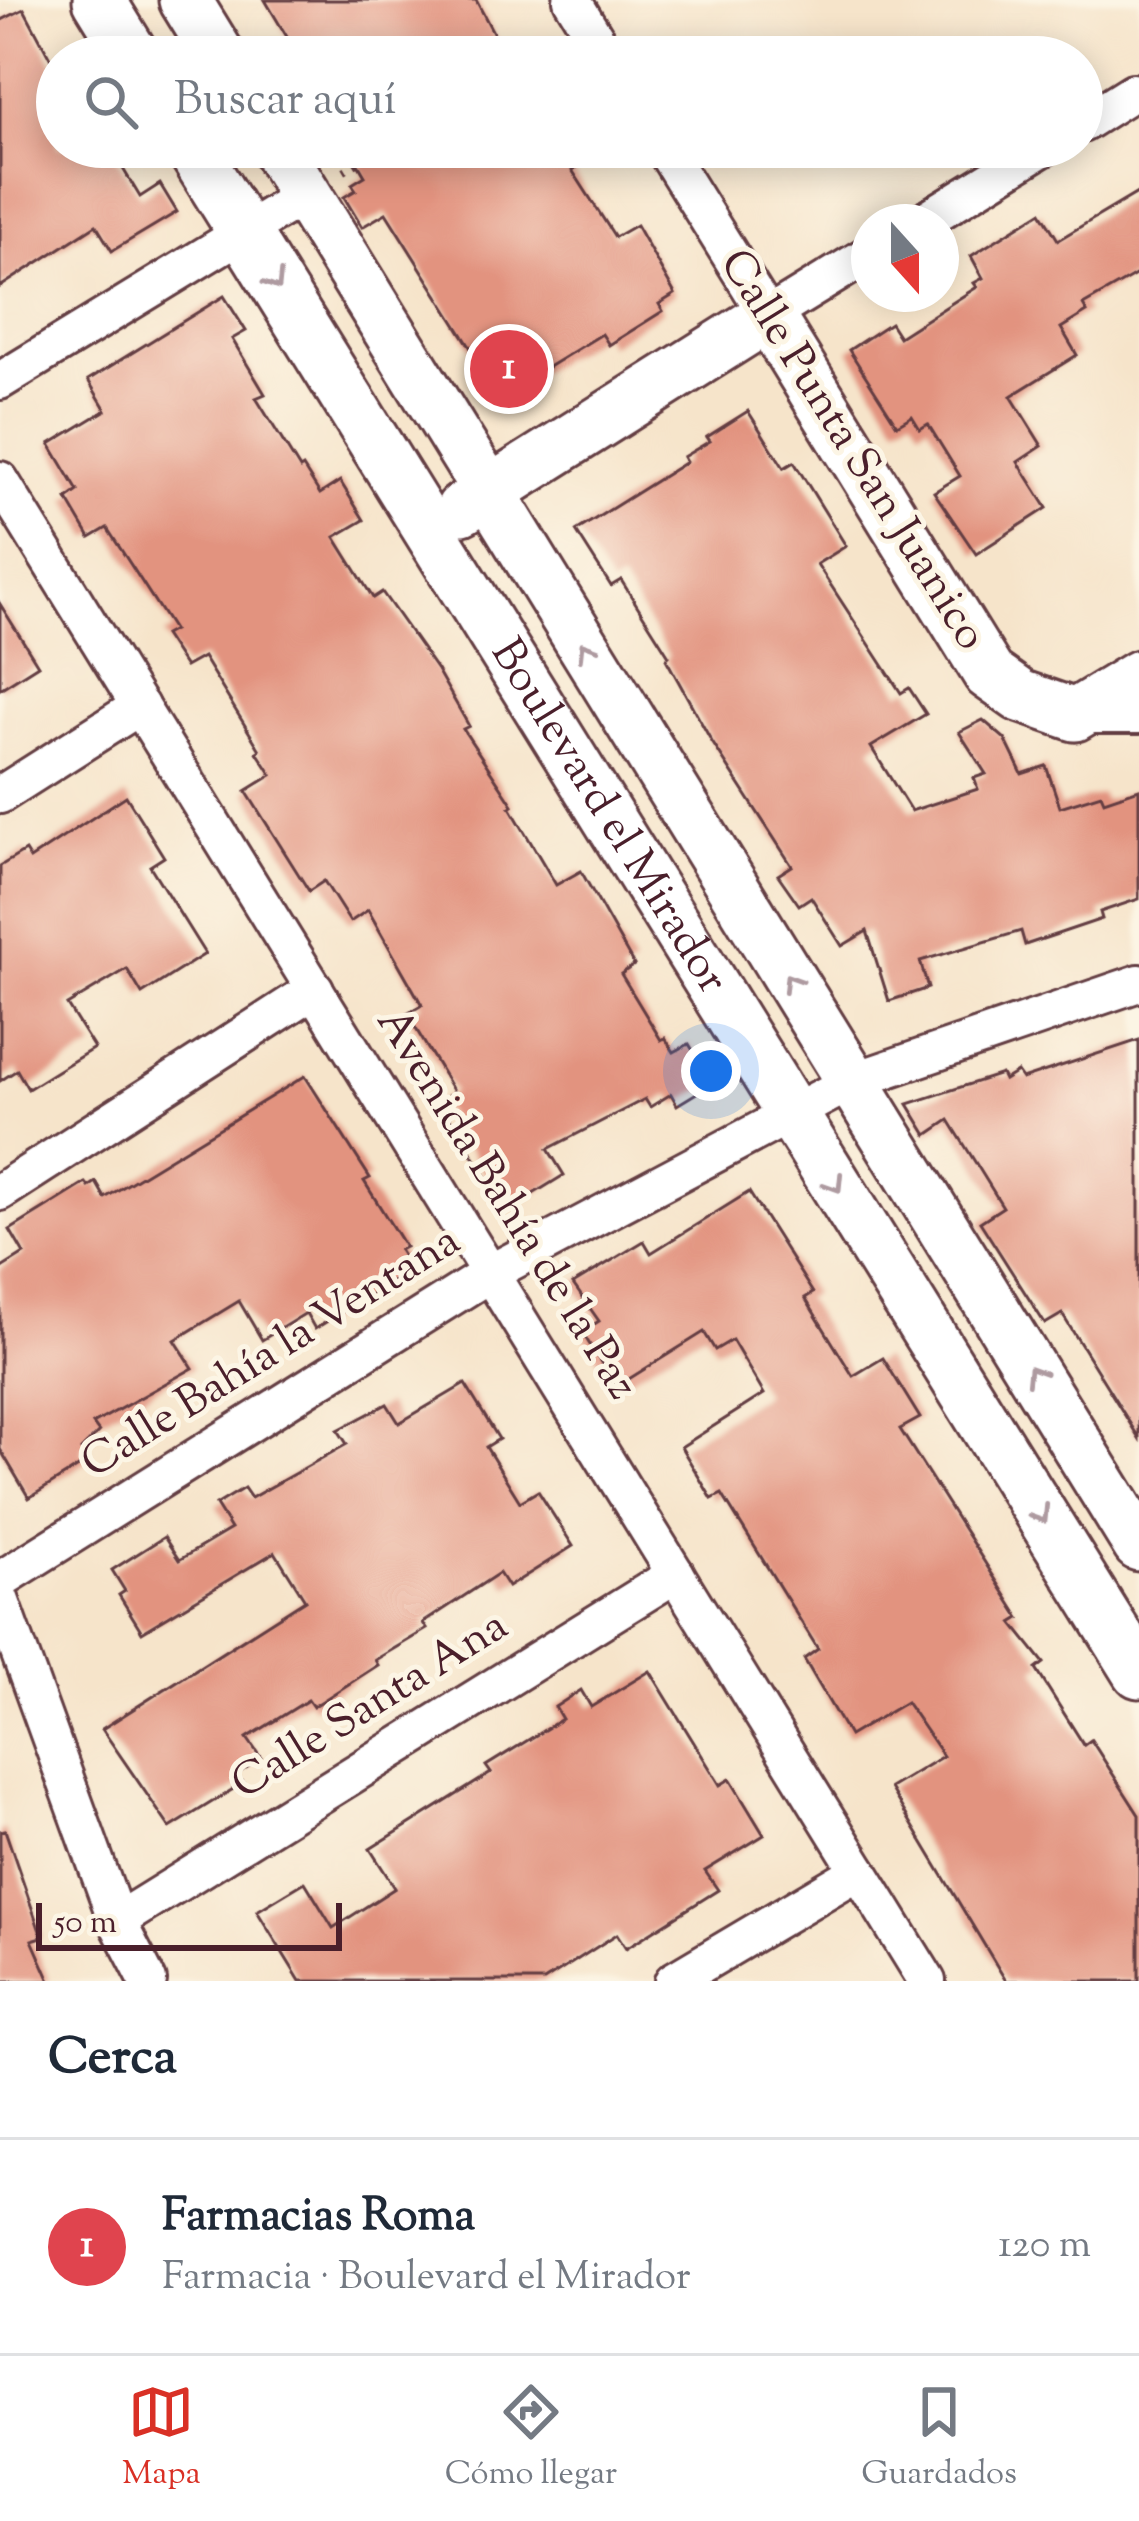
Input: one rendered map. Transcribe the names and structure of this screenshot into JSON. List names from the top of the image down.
{
  "streets": {
    "main road": ["Calle Punta San Juanico", "Boulevard el Mirador"],
    "street": ["Avenida Bahía de la Paz", "Calle Bahía la Ventana", "Calle Santa Ana"]
  },
  "crossings": [
    ["Boulevard el Mirador", "Calle Bahía la Ventana"],
    ["Avenida Bahía de la Paz", "Calle Bahía la Ventana"],
    ["Avenida Bahía de la Paz", "Calle Santa Ana"]
  ],
  "scale_bar": "50 m",
  "north": "bottom",
  "page": {
    "search": "Buscar aquí",
    "pins": "1",
    "scale": "50 m",
    "heading": "Cerca",
    "list": [
      {
        "mark": "1",
        "name": "Farmacias Roma",
        "note": "Farmacia · Boulevard el Mirador",
        "value": "120 m"
      }
    ],
    "nav": ["Mapa", "Cómo llegar", "Guardados"]
  }
}
